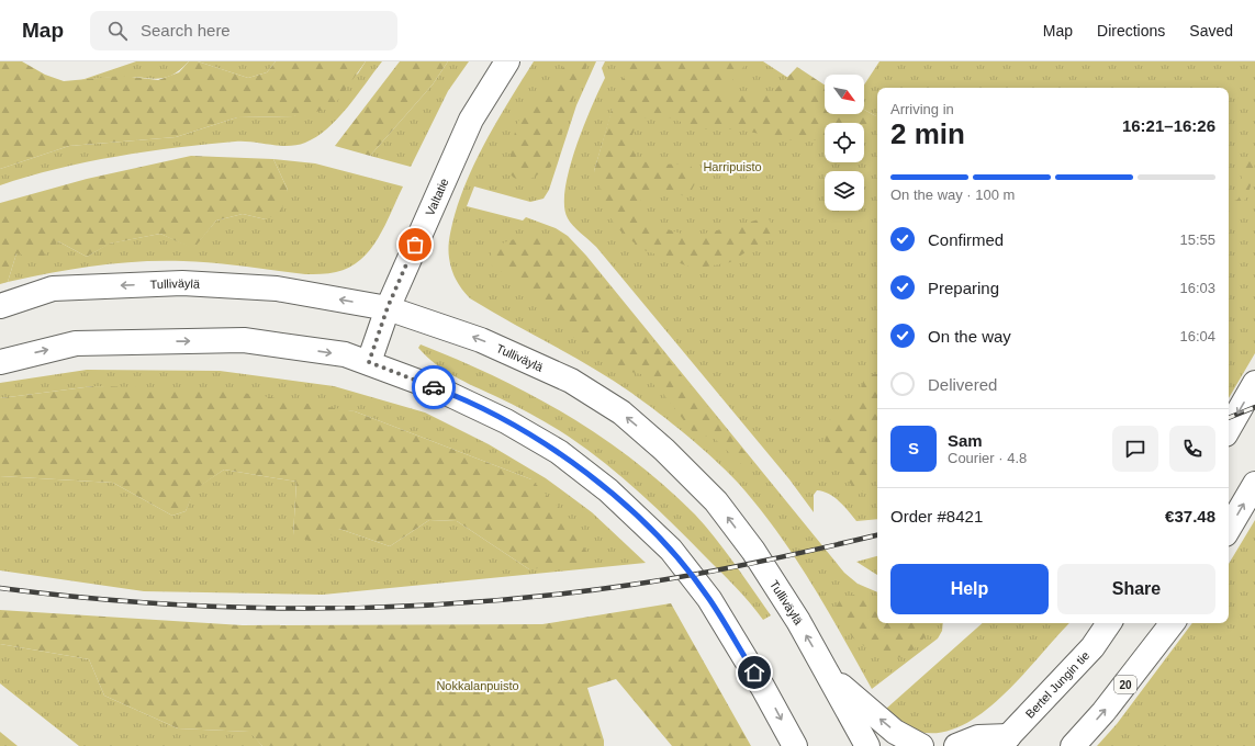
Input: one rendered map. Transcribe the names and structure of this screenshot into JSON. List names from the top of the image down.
{
  "streets": {
    "main road": [
      "Valtatie",
      "Tulliväylä",
      "Bertel Jungin tie",
      "20"
    ]
  },
  "crossings": [
    ["Valtatie", "Tulliväylä"]
  ],
  "parks": ["Harripuisto", "Nokkalanpuisto"],
  "north": "bottom right",
  "page": {
    "header": "Map",
    "search": "Search here",
    "nav": ["Map", "Directions", "Saved"],
    "heading": ["2 min", "Arriving in", "16:21–16:26"],
    "panel": [
      "Sam",
      "Courier · 4.8",
      "Order #8421",
      "€37.48"
    ],
    "bar": "On the way · 100 m",
    "list": [
      ["Confirmed", "15:55"],
      ["Preparing", "16:03"],
      ["On the way", "16:04"],
      "Delivered"
    ],
    "round": "S",
    "buttons": ["Help", "Share"]
  }
}
